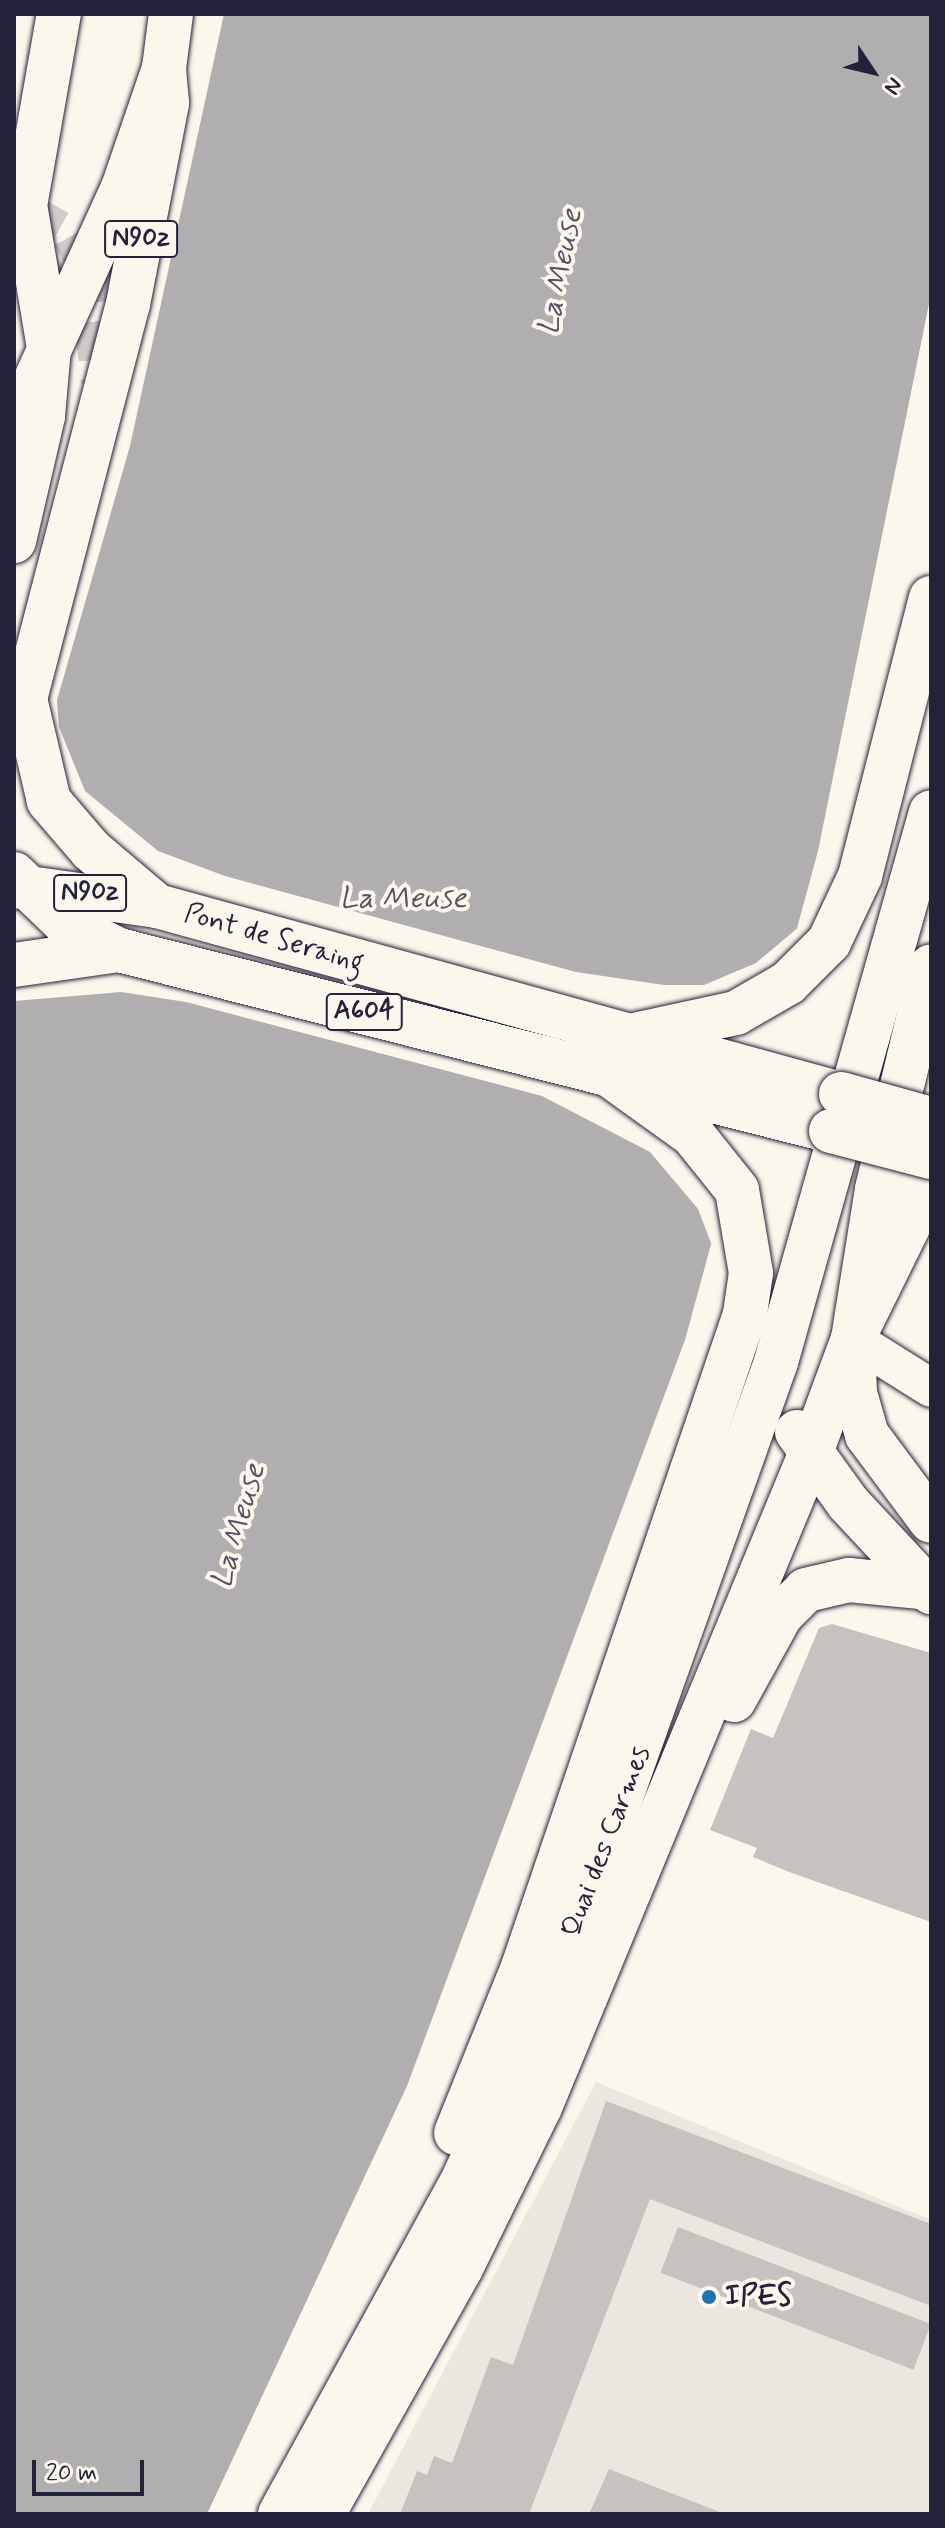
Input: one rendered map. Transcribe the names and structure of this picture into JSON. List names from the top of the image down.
{
  "streets": {
    "main road": [
      "N90z",
      "Pont de Seraing",
      "A604",
      "Quai des Carmes"
    ]
  },
  "crossings": [
    ["N90z", "Pont de Seraing"],
    ["Pont de Seraing", "A604"],
    ["A604", "Quai des Carmes"]
  ],
  "water": ["La Meuse"],
  "places": ["IPES"],
  "scale_bar": "20 m",
  "north": "bottom right"
}
